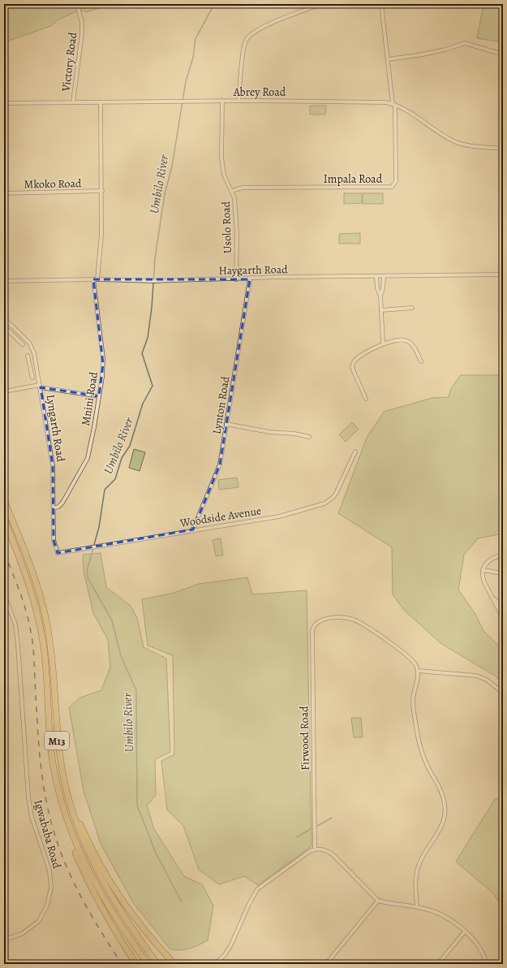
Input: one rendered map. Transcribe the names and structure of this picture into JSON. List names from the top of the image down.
{
  "streets": {
    "highway": ["M13"],
    "street": [
      "Victory Road",
      "Abrey Road",
      "Impala Road",
      "Mkoko Road",
      "Usolo Road",
      "Haygarth Road",
      "Mnini Road",
      "Lynton Road",
      "Lyngarth Road",
      "Woodside Avenue",
      "Firwood Road",
      "Igwababa Road"
    ]
  },
  "crossings": [
    ["Victory Road", "Abrey Road"],
    ["Abrey Road", "Impala Road"],
    ["Abrey Road", "Usolo Road"],
    ["Abrey Road", "Mnini Road"],
    ["Impala Road", "Usolo Road"],
    ["Mkoko Road", "Mnini Road"],
    ["Usolo Road", "Haygarth Road"],
    ["Haygarth Road", "Mnini Road"],
    ["Haygarth Road", "Lynton Road"],
    ["Mnini Road", "Lyngarth Road"],
    ["Lynton Road", "Woodside Avenue"],
    ["Lyngarth Road", "Woodside Avenue"]
  ],
  "water": ["Umbilo River"]
}
